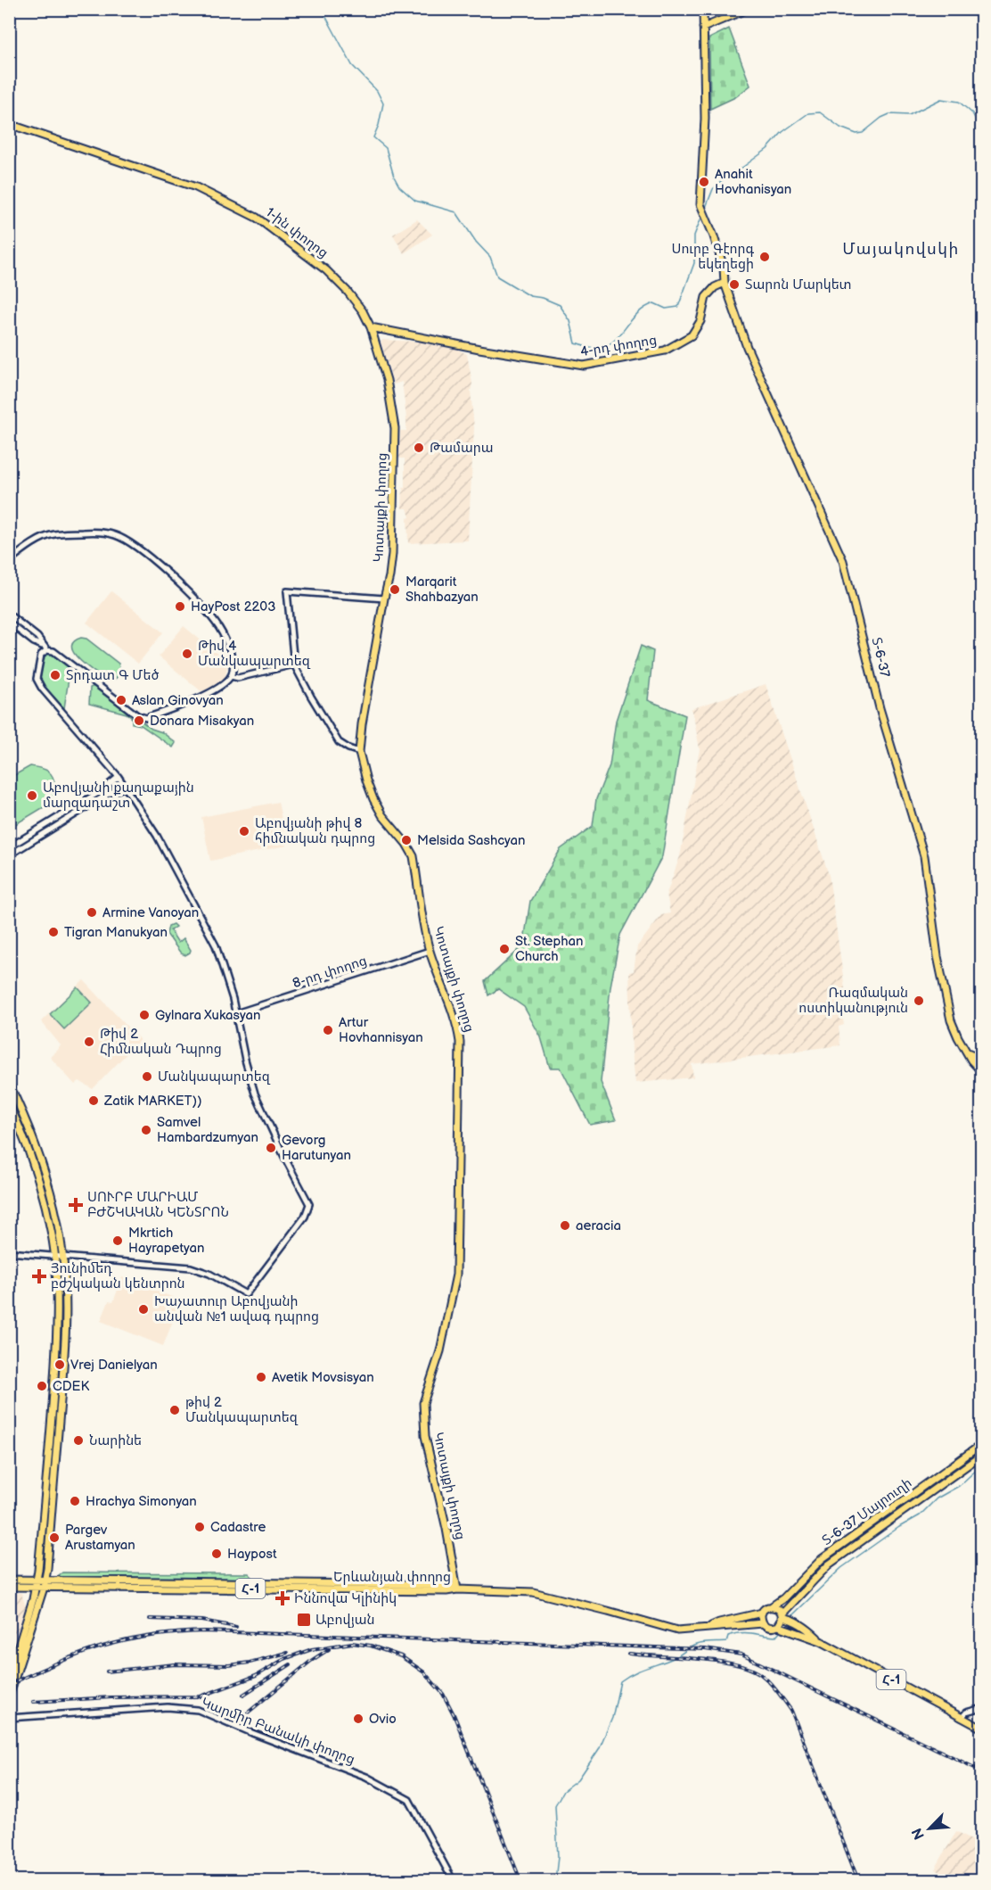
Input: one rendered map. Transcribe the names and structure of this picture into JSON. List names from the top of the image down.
{
  "streets": {
    "main road": [
      "1-ին փողոց",
      "4-րդ փողոց",
      "Կոտայքի փողոց",
      "Տ-6-37",
      "Տ-6-37 Մայրուղի",
      "Երևանյան փողոց",
      "Հ-1"
    ],
    "street": ["8-րդ փողոց", "Կարմիր Բանակի փողոց"]
  },
  "crossings": [
    ["1-ին փողոց", "4-րդ փողոց"],
    ["1-ին փողոց", "Կոտայքի փողոց"],
    ["4-րդ փողոց", "Կոտայքի փողոց"],
    ["4-րդ փողոց", "Տ-6-37"],
    ["Կոտայքի փողոց", "8-րդ փողոց"],
    ["Կոտայքի փողոց", "Երևանյան փողոց"],
    ["Կոտայքի փողոց", "Հ-1"],
    ["Տ-6-37 Մայրուղի", "Հ-1"],
    ["Երևանյան փողոց", "Հ-1"]
  ],
  "districts": ["Մայակովսկի"],
  "places": {
    "other": [
      "Anahit Hovhanisyan",
      "Սուրբ Գէորգ եկեղեցի",
      "Տարոն Մարկետ",
      "Թամարա",
      "Marqarit Shahbazyan",
      "HayPost 2203",
      "Թիվ 4 Մանկապարտեզ",
      "Տրդատ Գ Մեծ",
      "Aslan Ginovyan",
      "Donara Misakyan",
      "Աբովյանի քաղաքային մարզադաշտ",
      "Աբովյանի թիվ 8 հիմնական դպրոց",
      "Melsida Sashcyan",
      "Armine Vanoyan",
      "Tigran Manukyan",
      "St. Stephan Church",
      "Ռազմական ոստիկանություն",
      "Gylnara Xukasyan",
      "Artur Hovhannisyan",
      "Թիվ 2 Հիմնական Դպրոց",
      "Մանկապարտեզ",
      "Zatik MARKET))",
      "Samvel Hambardzumyan",
      "Gevorg Harutunyan",
      "aeracia",
      "Mkrtich Hayrapetyan",
      "Խաչատուր Աբովյանի անվան №1 ավագ դպրոց",
      "Vrej Danielyan",
      "Avetik Movsisyan",
      "CDEK",
      "թիվ 2 Մանկապարտեզ",
      "Նարինե",
      "Hrachya Simonyan",
      "Cadastre",
      "Pargev Arustamyan",
      "Haypost",
      "Ovio"
    ],
    "health": ["ՍՈՒՐԲ ՄԱՐԻԱՄ ԲԺՇԿԱԿԱՆ ԿԵՆՏՐՈՆ", "Յունիմեդ բժշկական կենտրոն", "Իննովա Կլինիկ"],
    "transit": ["Աբովյան"]
  },
  "north": "bottom left"
}
